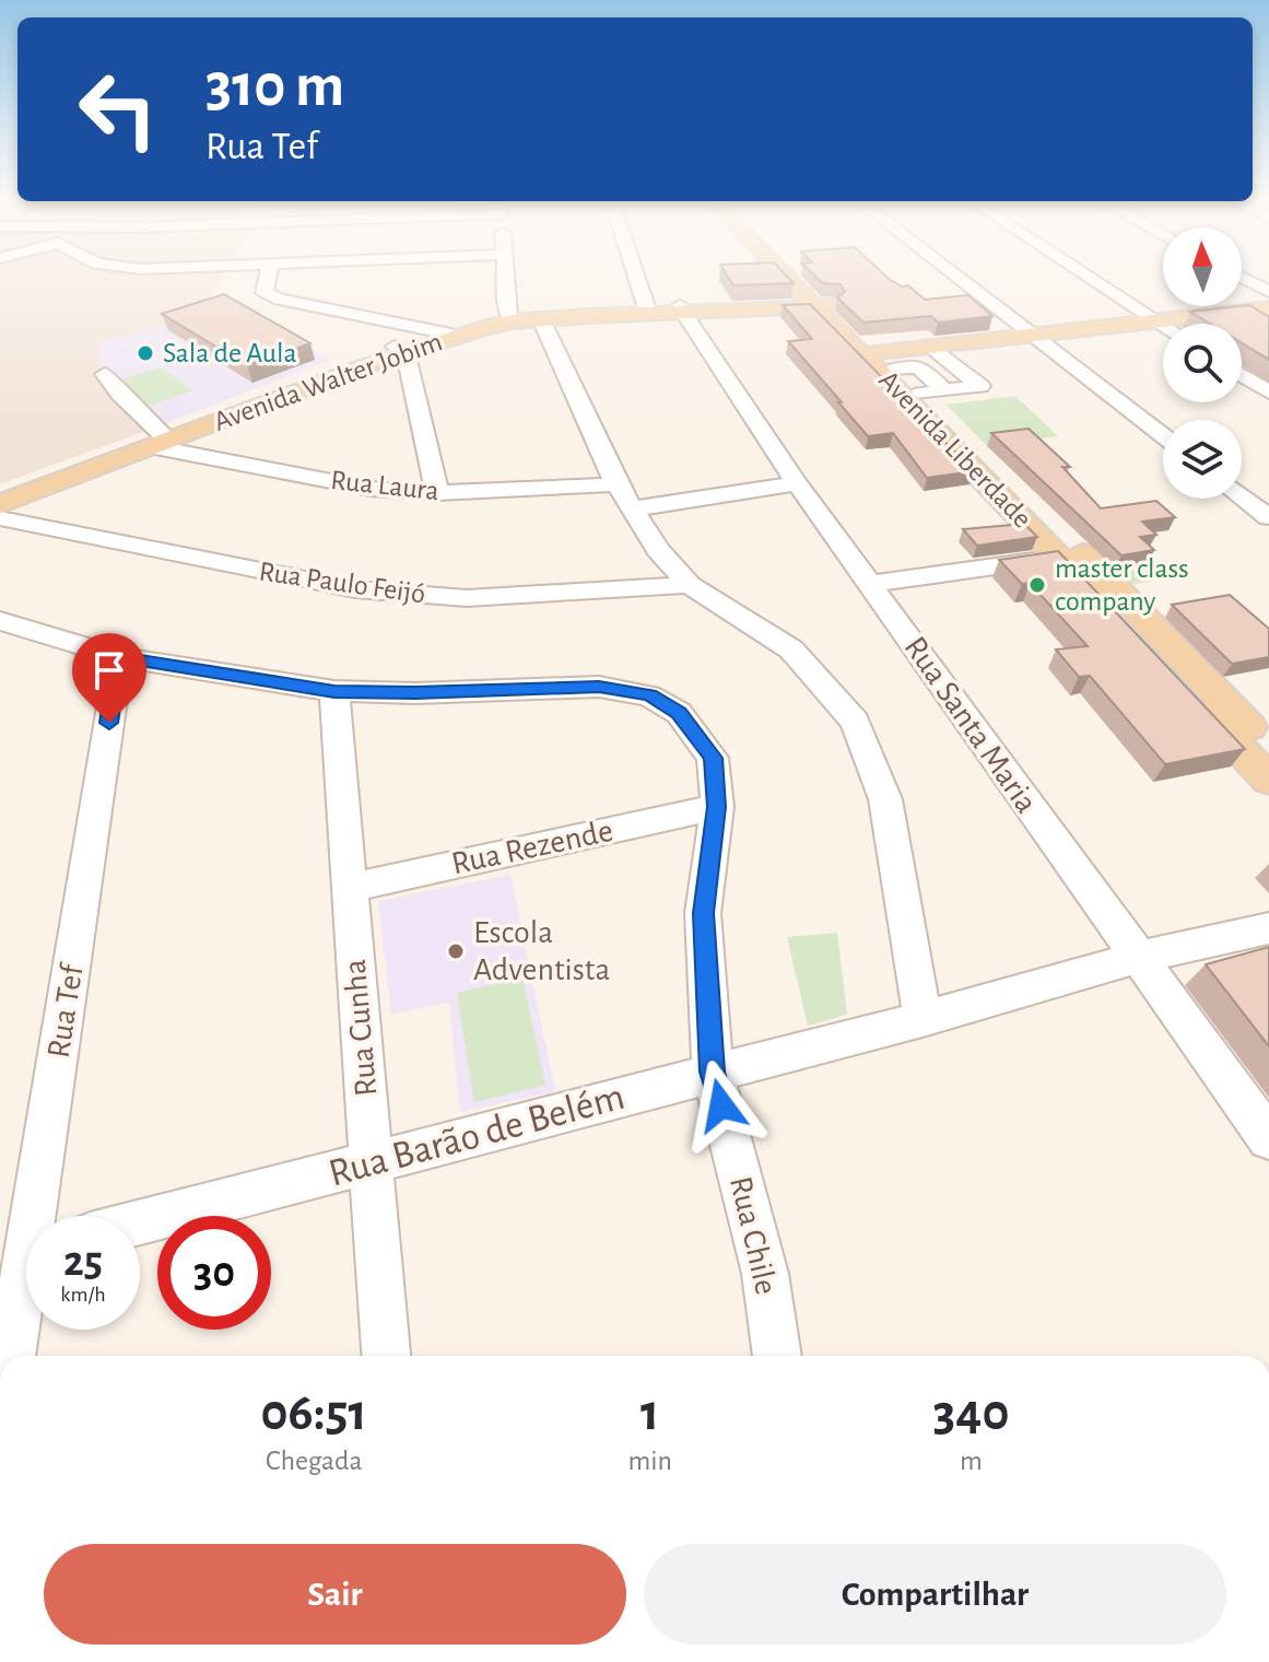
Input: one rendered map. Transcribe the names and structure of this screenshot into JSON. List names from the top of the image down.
{
  "streets": {
    "main road": ["Avenida Walter Jobim", "Avenida Liberdade"],
    "street": [
      "Rua Laura",
      "Rua Paulo Feijó",
      "Rua Santa Maria",
      "Rua Rezende",
      "Rua Tef",
      "Rua Cunha",
      "Rua Barão de Belém",
      "Rua Chile"
    ]
  },
  "crossings": [
    ["Avenida Walter Jobim", "Avenida Liberdade"],
    ["Avenida Walter Jobim", "Rua Laura"],
    ["Avenida Walter Jobim", "Rua Santa Maria"],
    ["Rua Santa Maria", "Rua Barão de Belém"],
    ["Rua Rezende", "Rua Cunha"],
    ["Rua Rezende", "Rua Chile"],
    ["Rua Tef", "Rua Chile"],
    ["Rua Cunha", "Rua Barão de Belém"],
    ["Rua Cunha", "Rua Chile"],
    ["Rua Barão de Belém", "Rua Chile"]
  ],
  "places": ["Sala de Aula", "master class company", "Escola Adventista"],
  "north": "top",
  "page": {
    "turn": ["310 m", "Rua Tef"],
    "speed": "25 km/h",
    "limit": "30",
    "eta": [
      "06:51",
      "Chegada",
      "1",
      "min",
      "340",
      "m"
    ],
    "buttons": ["Sair", "Compartilhar"]
  }
}
